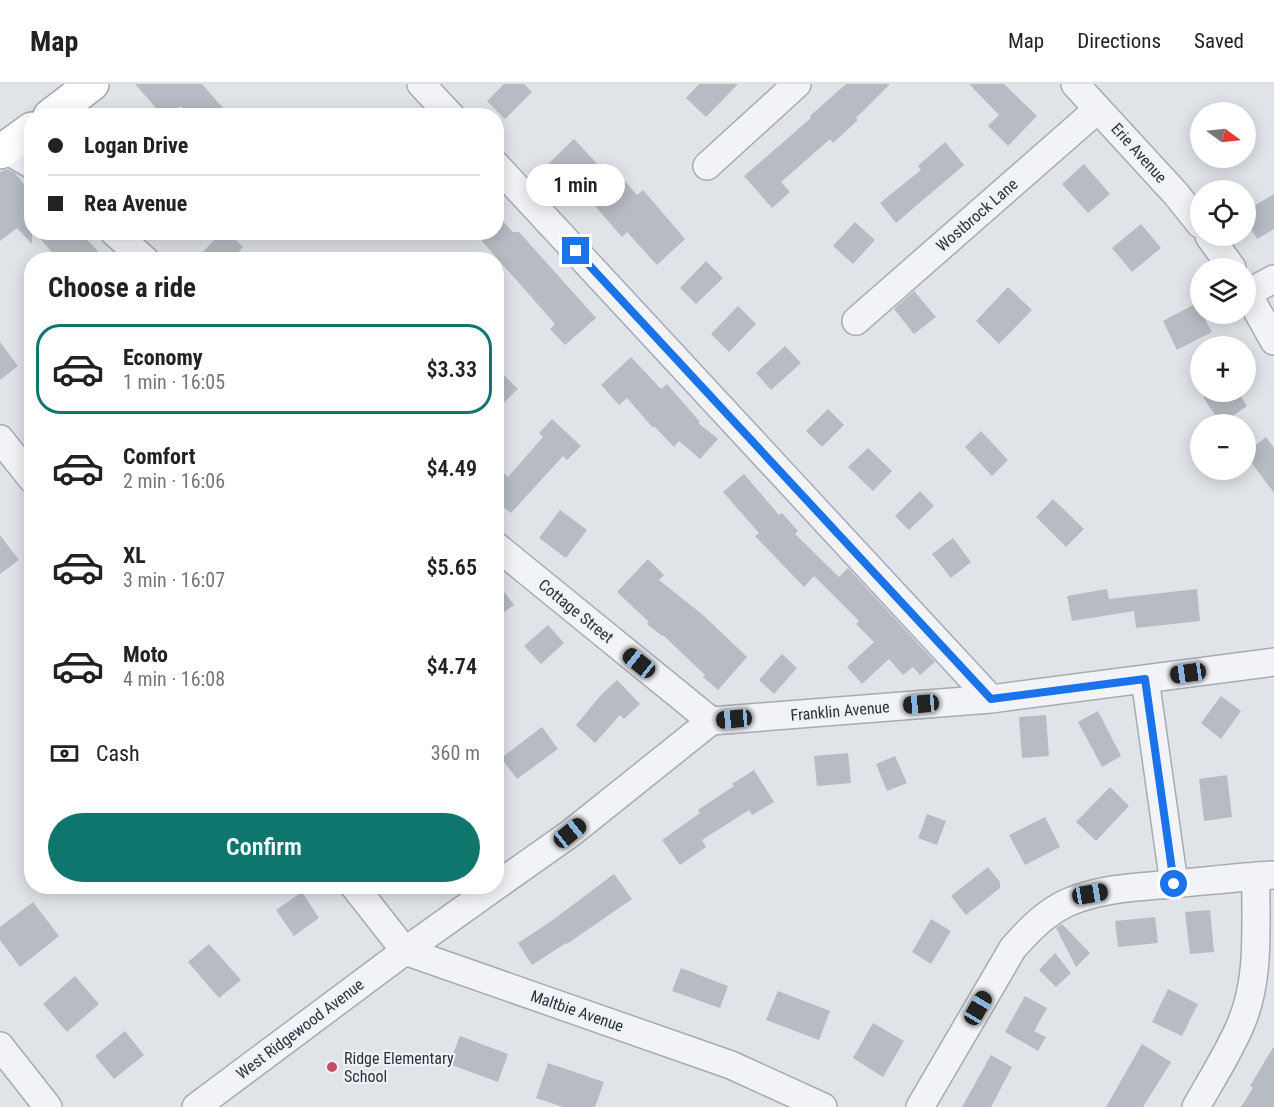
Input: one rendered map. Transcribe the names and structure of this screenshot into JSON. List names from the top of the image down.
{
  "streets": {
    "street": [
      "Erie Avenue",
      "Wostbrock Lane",
      "Cottage Street",
      "Franklin Avenue",
      "Maltbie Avenue",
      "West Ridgewood Avenue"
    ]
  },
  "crossings": [
    ["Erie Avenue", "Wostbrock Lane"],
    ["Cottage Street", "Franklin Avenue"],
    ["Maltbie Avenue", "West Ridgewood Avenue"]
  ],
  "places": ["Ridge Elementary School"],
  "north": "right",
  "page": {
    "header": "Map",
    "nav": ["Map", "Directions", "Saved"],
    "map_buttons": ["+", "−"],
    "banner": ["Logan Drive", "Rea Avenue"],
    "bubble": "1 min",
    "heading": "Choose a ride",
    "list": [
      {
        "name": "Economy",
        "note": "1 min · 16:05",
        "value": "$3.33"
      },
      {
        "name": "Comfort",
        "note": "2 min · 16:06",
        "value": "$4.49"
      },
      {
        "name": "XL",
        "note": "3 min · 16:07",
        "value": "$5.65"
      },
      {
        "name": "Moto",
        "note": "4 min · 16:08",
        "value": "$4.74"
      }
    ],
    "pay": ["Cash", "360 m"],
    "buttons": "Confirm"
  }
}
